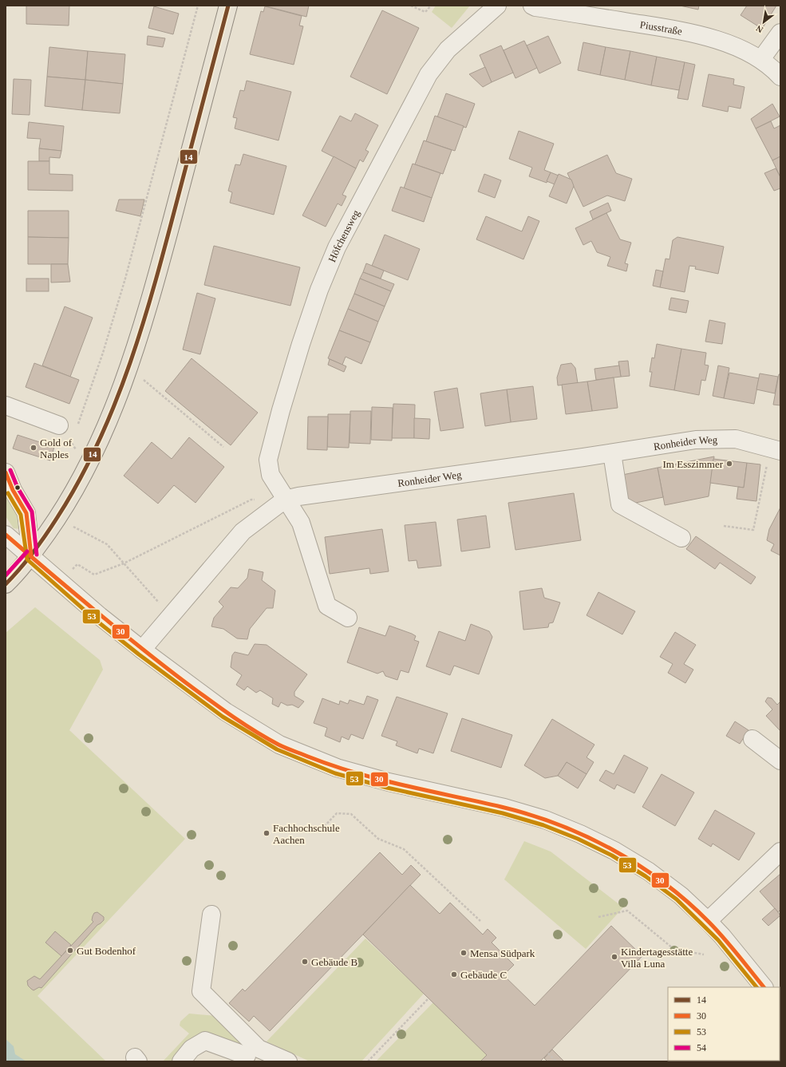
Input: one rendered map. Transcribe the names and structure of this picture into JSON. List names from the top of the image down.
{
  "streets": {
    "street": ["Piusstraße", "Höfchensweg", "Ronheider Weg"]
  },
  "crossings": [
    ["Höfchensweg", "Ronheider Weg"]
  ],
  "places": [
    "Gold of Naples",
    "Im Esszimmer",
    "Fachhochschule Aachen",
    "Gut Bodenhof",
    "Mensa Südpark",
    "Kindertagesstätte Villa Luna",
    "Gebäude B",
    "Gebäude C"
  ],
  "lines": [
    "transit line 14",
    "transit line 54",
    "transit line 30",
    "transit line 53"
  ],
  "legend": [
    "14",
    "30",
    "53",
    "54"
  ],
  "north": "bottom left"
}
